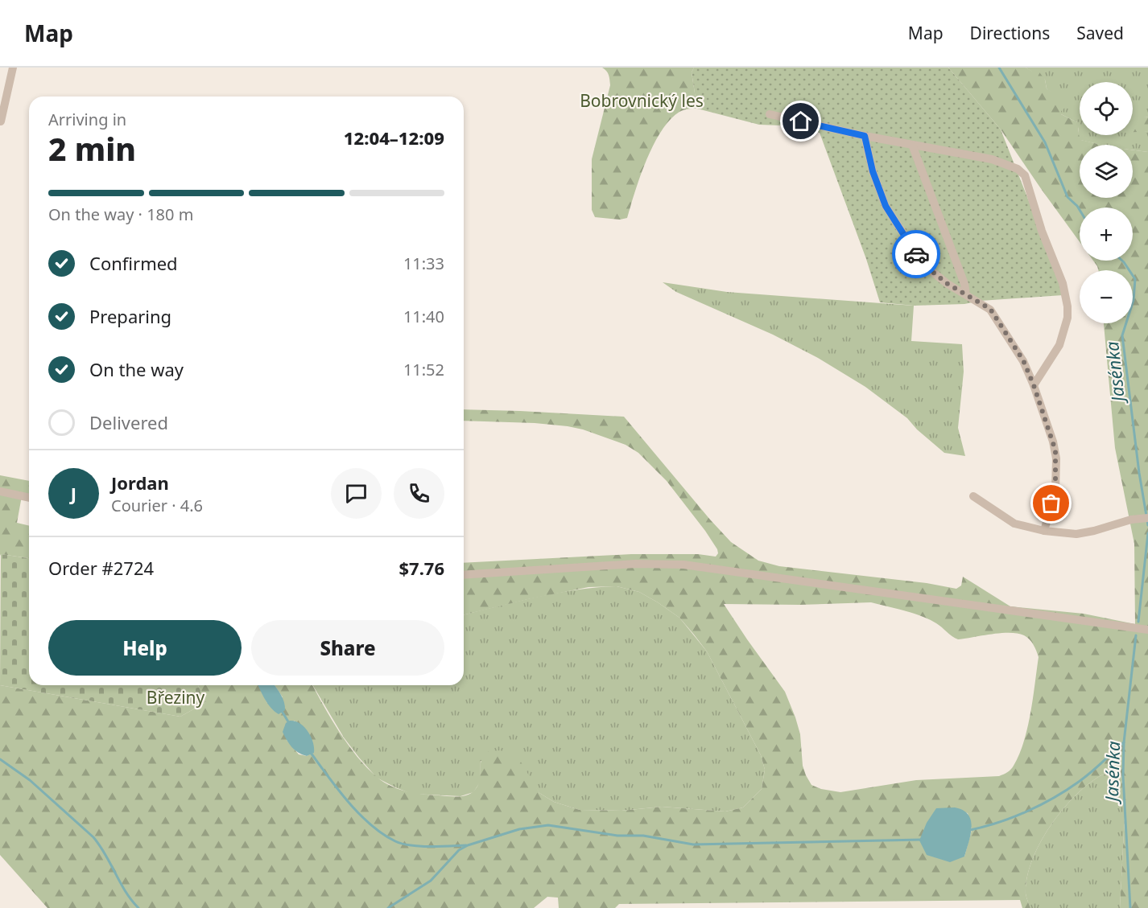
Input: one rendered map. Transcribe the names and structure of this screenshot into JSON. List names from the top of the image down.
{
  "water": ["Jasénka"],
  "parks": ["Bobrovnický les", "Březiny"],
  "page": {
    "header": "Map",
    "nav": ["Map", "Directions", "Saved"],
    "map_buttons": ["+", "−"],
    "heading": ["2 min", "Arriving in", "12:04–12:09"],
    "panel": [
      "Jordan",
      "Courier · 4.6",
      "Order #2724",
      "$7.76"
    ],
    "bar": "On the way · 180 m",
    "list": [
      ["Confirmed", "11:33"],
      ["Preparing", "11:40"],
      ["On the way", "11:52"],
      "Delivered"
    ],
    "round": "J",
    "buttons": ["Help", "Share"]
  }
}
